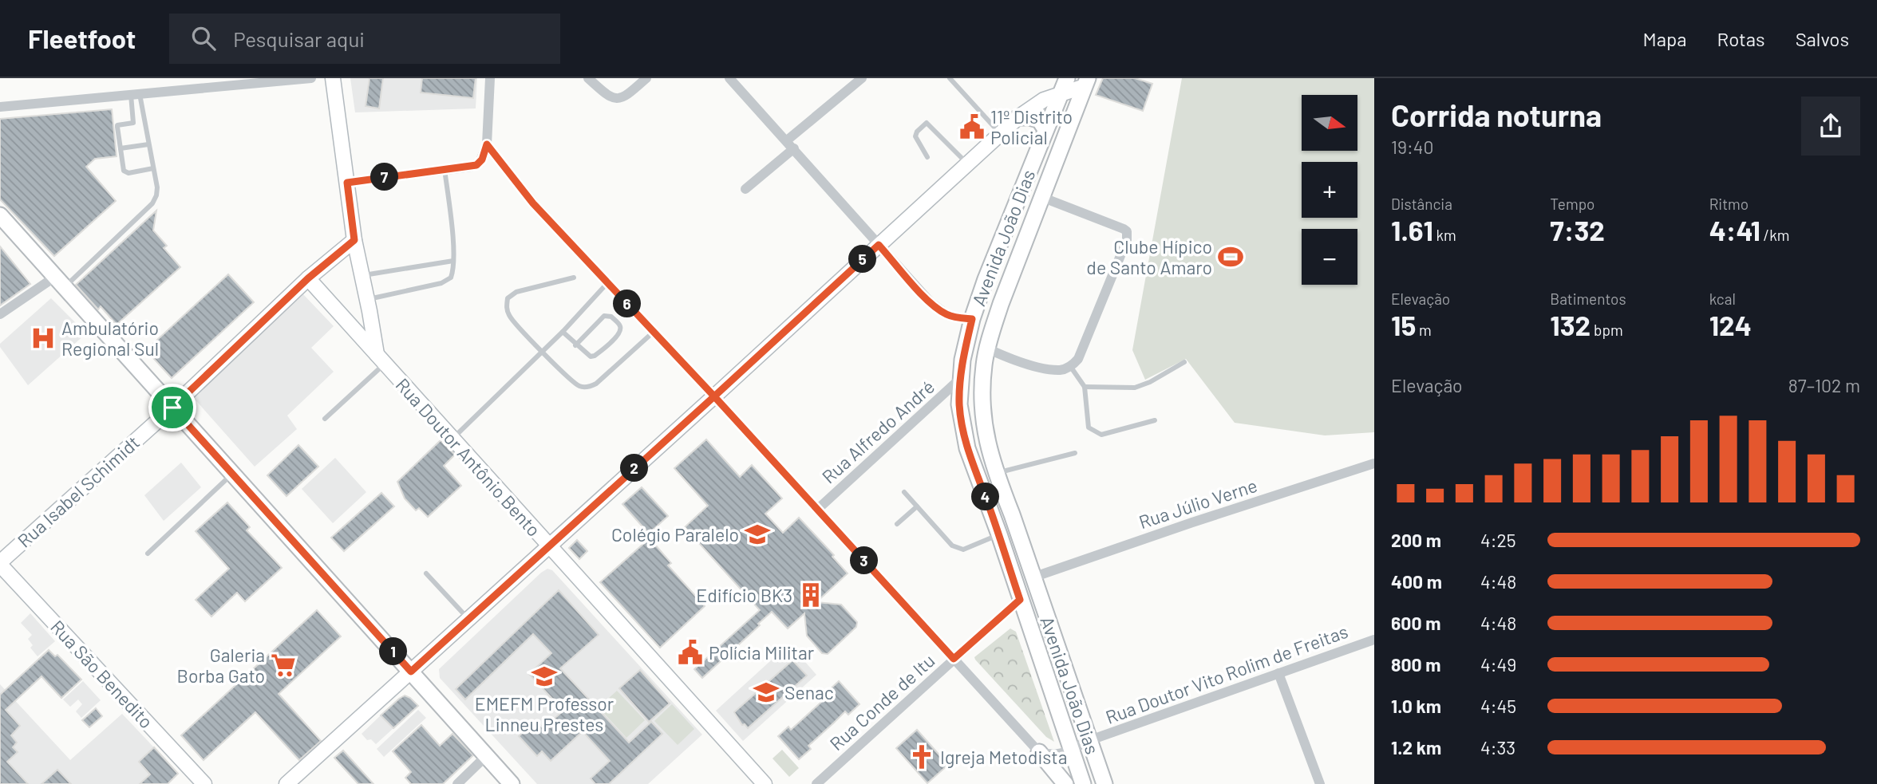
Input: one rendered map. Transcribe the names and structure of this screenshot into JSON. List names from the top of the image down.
{
  "streets": {
    "main road": ["Avenida João Dias"],
    "street": [
      "Rua Alfredo André",
      "Rua Doutor Antônio Bento",
      "Rua Isabel Schimidt",
      "Rua Júlio Verne",
      "Rua São Benedito",
      "Rua Doutor Vito Rolim de Freitas",
      "Rua Conde de Itu"
    ]
  },
  "crossings": [
    ["Avenida João Dias", "Rua Alfredo André"],
    ["Avenida João Dias", "Rua Júlio Verne"],
    ["Avenida João Dias", "Rua Doutor Vito Rolim de Freitas"],
    ["Avenida João Dias", "Rua Conde de Itu"],
    ["Rua Doutor Antônio Bento", "Rua Isabel Schimidt"],
    ["Rua Isabel Schimidt", "Rua São Benedito"]
  ],
  "places": {
    "public building": ["11º Distrito Policial", "Polícia Militar"],
    "sports": ["Clube Hípico de Santo Amaro"],
    "hospital": ["Ambulatório Regional Sul"],
    "school or university": ["Colégio Paralelo", "EMEFM Professor Linneu Prestes", "Senac"],
    "building": ["Edifício BK3"],
    "supermarket": ["Galeria Borba Gato"],
    "church": ["Igreja Metodista"]
  },
  "north": "right",
  "page": {
    "header": "Fleetfoot",
    "search": "Pesquisar aqui",
    "nav": ["Mapa", "Rotas", "Salvos"],
    "heading": ["Corrida noturna", "19:40"],
    "map_buttons": ["+", "−"],
    "pins": [
      "7",
      "5",
      "6",
      "2",
      "4",
      "3",
      "1"
    ],
    "stats": [
      ["Distância", "1.61 km"],
      ["Tempo", "7:32"],
      ["Ritmo", "4:41 /km"],
      ["Elevação", "15 m"],
      ["Batimentos", "132 bpm"],
      ["kcal", "124"]
    ],
    "chart": ["Elevação", "87–102 m"],
    "list": [
      {
        "name": "200 m",
        "note": "4:25"
      },
      {
        "name": "400 m",
        "note": "4:48"
      },
      {
        "name": "600 m",
        "note": "4:48"
      },
      {
        "name": "800 m",
        "note": "4:49"
      },
      {
        "name": "1.0 km",
        "note": "4:45"
      },
      {
        "name": "1.2 km",
        "note": "4:33"
      }
    ]
  }
}
